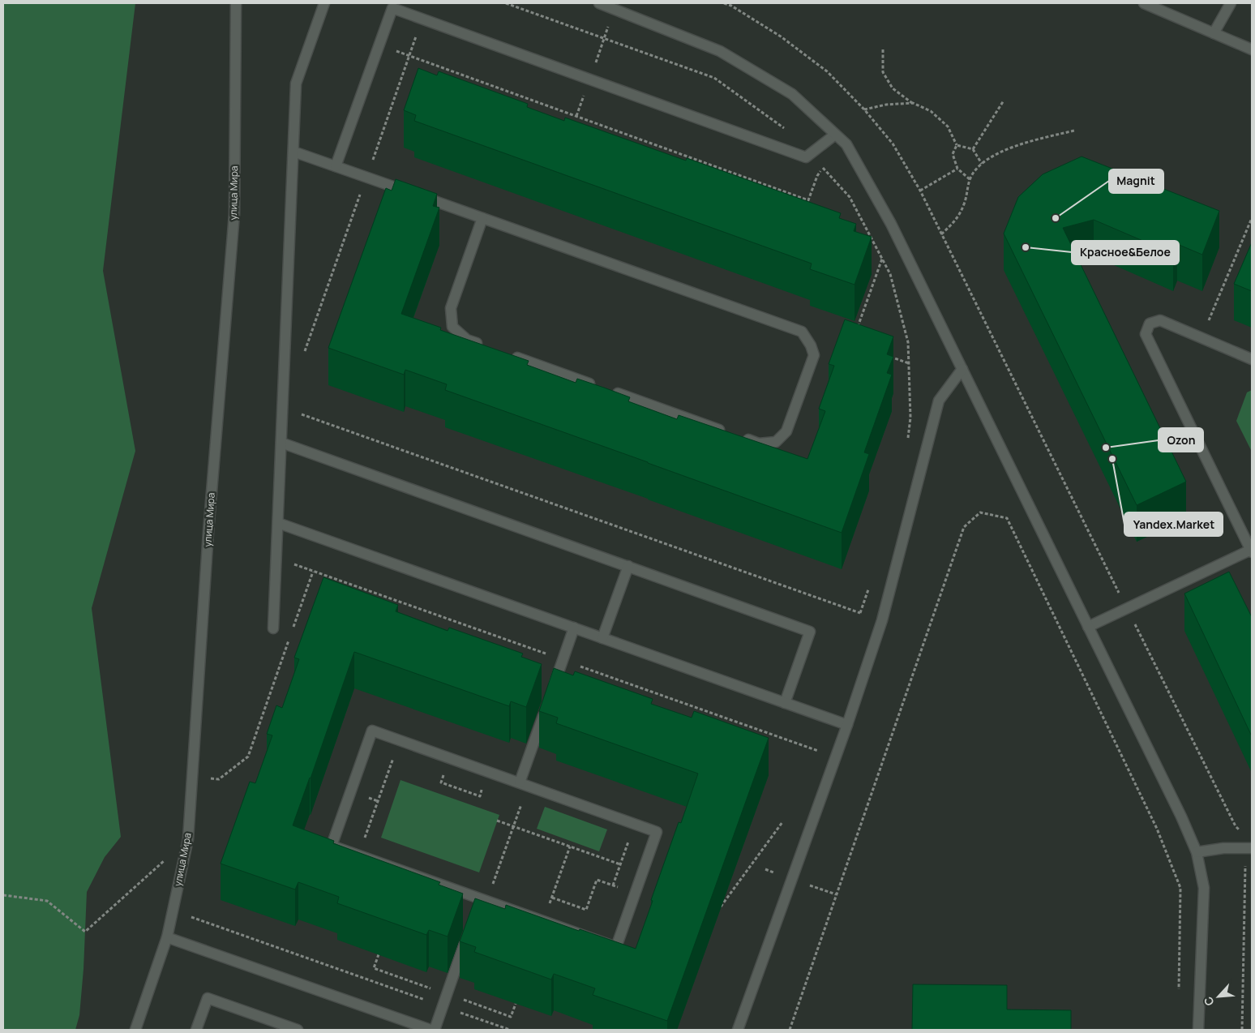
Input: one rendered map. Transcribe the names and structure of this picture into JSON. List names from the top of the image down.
{
  "streets": {
    "street": ["улица Мира"]
  },
  "places": [
    "Magnit",
    "Красное&Белое",
    "Ozon",
    "Yandex.Market"
  ],
  "north": "bottom left"
}
